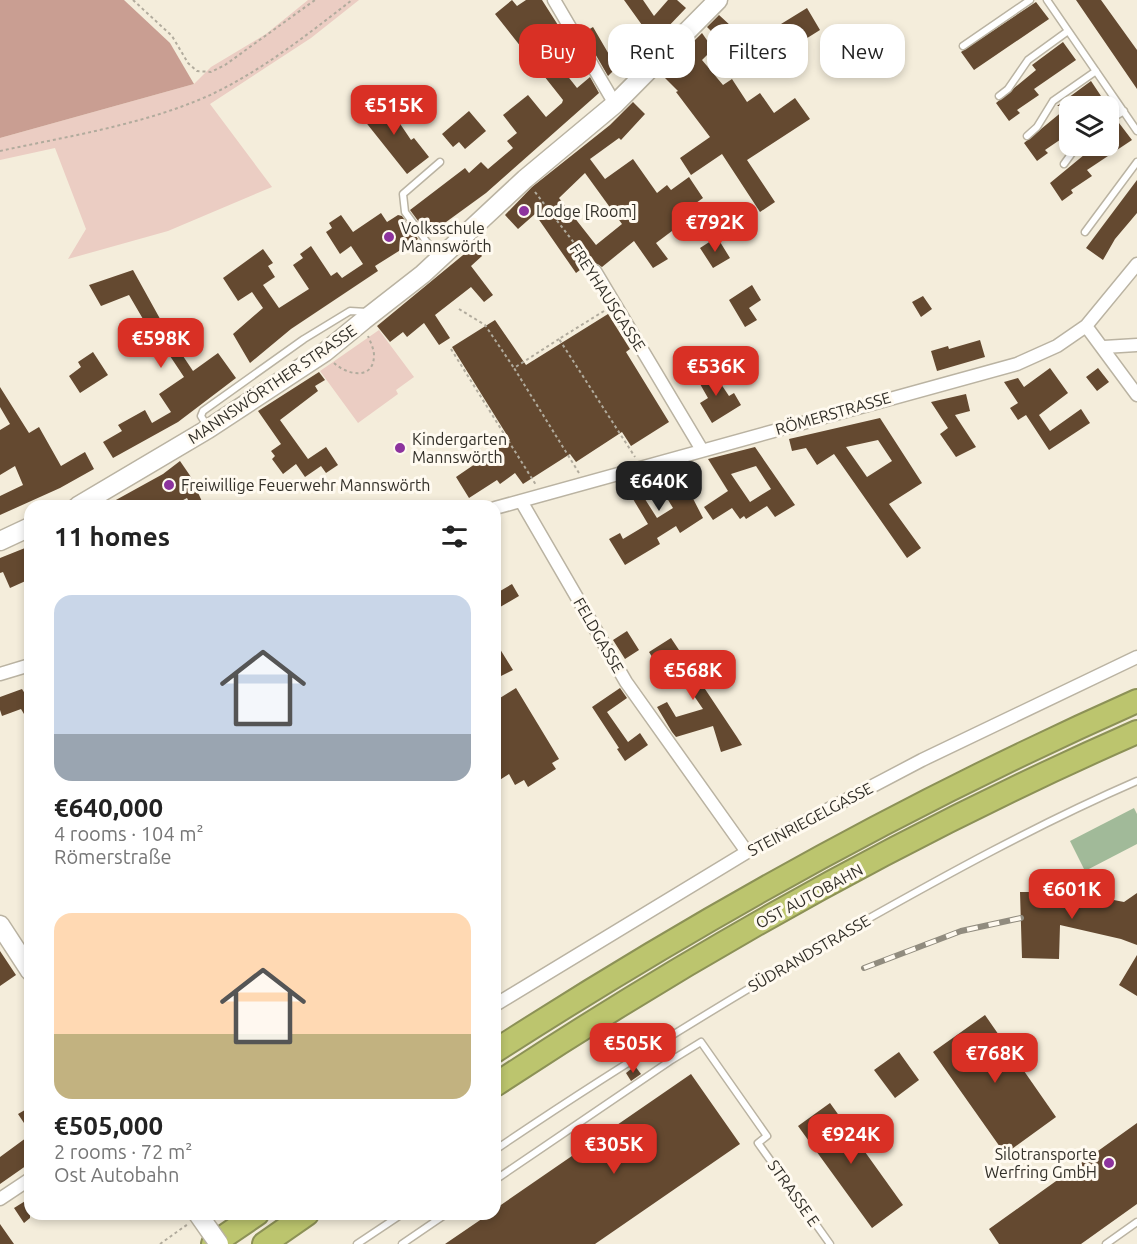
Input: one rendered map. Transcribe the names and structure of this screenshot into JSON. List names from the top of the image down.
{
  "streets": {
    "highway": ["OST AUTOBAHN"],
    "main road": ["MANNSWÖRTHER STRASSE"],
    "street": [
      "FREYHAUSGASSE",
      "RÖMERSTRASSE",
      "FELDGASSE",
      "STEINRIEGELGASSE"
    ],
    "lane": ["SÜDRANDSTRASSE", "STRASSE E"]
  },
  "crossings": [
    ["FREYHAUSGASSE", "MANNSWÖRTHER STRASSE"],
    ["FREYHAUSGASSE", "RÖMERSTRASSE"],
    ["RÖMERSTRASSE", "FELDGASSE"],
    ["FELDGASSE", "STEINRIEGELGASSE"]
  ],
  "places": [
    "Lodge [Room]",
    "Volksschule Mannswörth",
    "Kindergarten Mannswörth",
    "Freiwillige Feuerwehr Mannswörth",
    "Silotransporte Werfring GmbH"
  ],
  "page": {
    "chip": [
      "Buy",
      "Rent",
      "Filters",
      "New"
    ],
    "price": [
      "€515K",
      "€792K",
      "€598K",
      "€536K",
      "€640K",
      "€568K",
      "€601K",
      "€505K",
      "€768K",
      "€924K",
      "€305K"
    ],
    "heading": "11 homes",
    "list": [
      {
        "name": "€640,000",
        "note": "4 rooms · 104 m² · Römerstraße"
      },
      {
        "name": "€505,000",
        "note": "2 rooms · 72 m² · Ost Autobahn"
      }
    ]
  }
}
